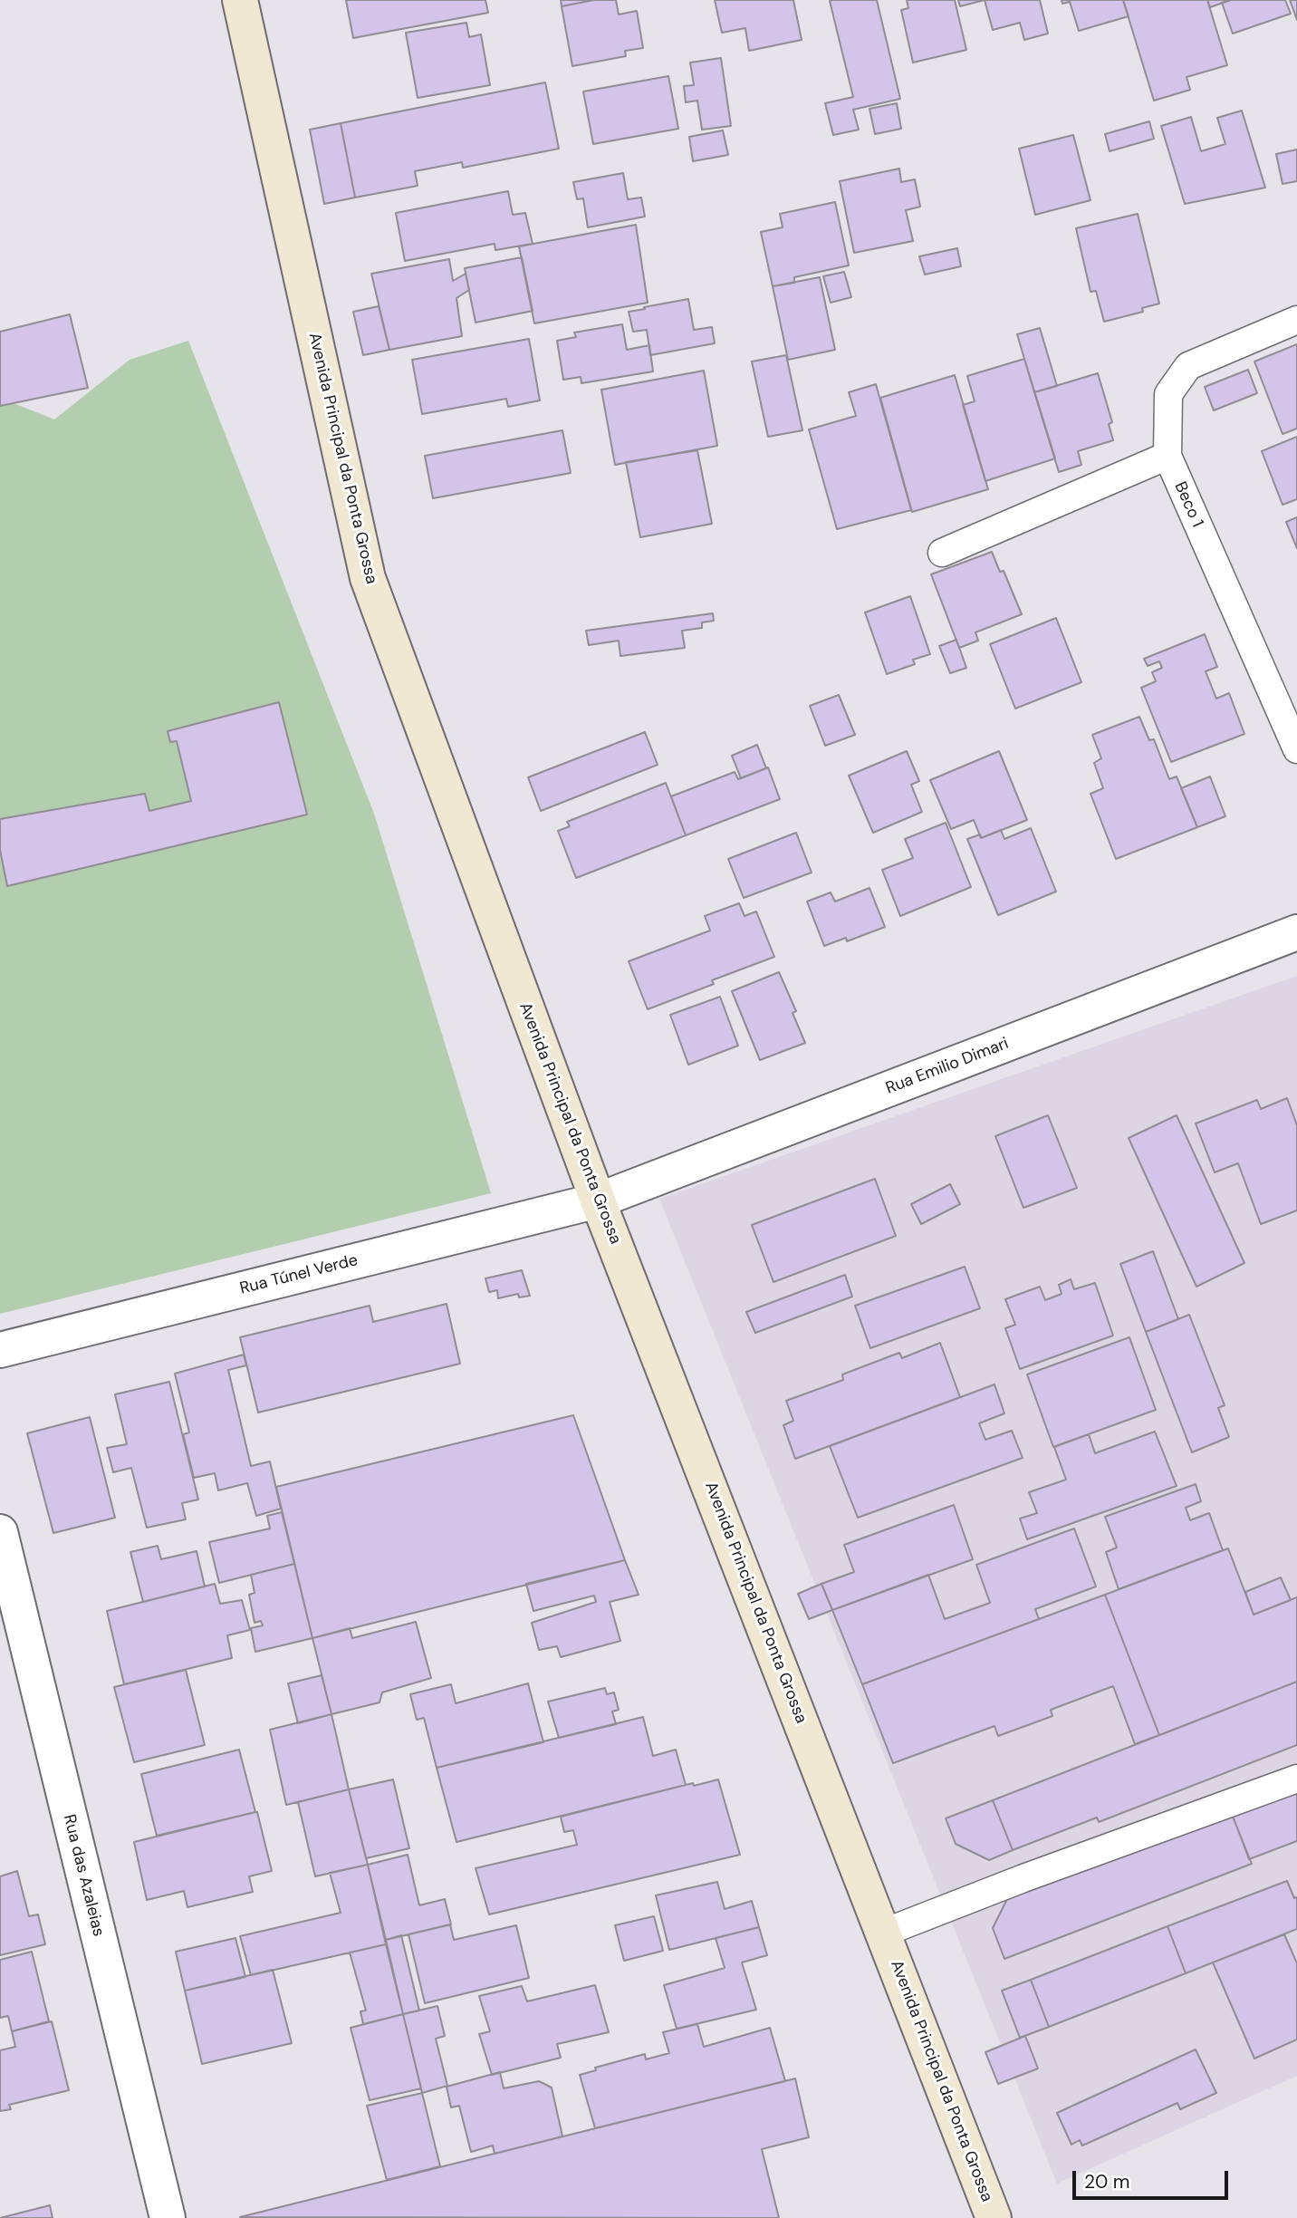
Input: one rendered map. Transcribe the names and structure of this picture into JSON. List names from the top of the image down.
{
  "streets": {
    "main road": ["Avenida Principal da Ponta Grossa"],
    "street": ["Rua Emilio Dimari", "Rua Túnel Verde", "Rua das Azaleias"],
    "lane": ["Beco 1"]
  },
  "crossings": [
    ["Avenida Principal da Ponta Grossa", "Rua Emilio Dimari"],
    ["Avenida Principal da Ponta Grossa", "Rua Túnel Verde"],
    ["Rua Emilio Dimari", "Rua Túnel Verde"]
  ],
  "scale_bar": "20 m"
}
